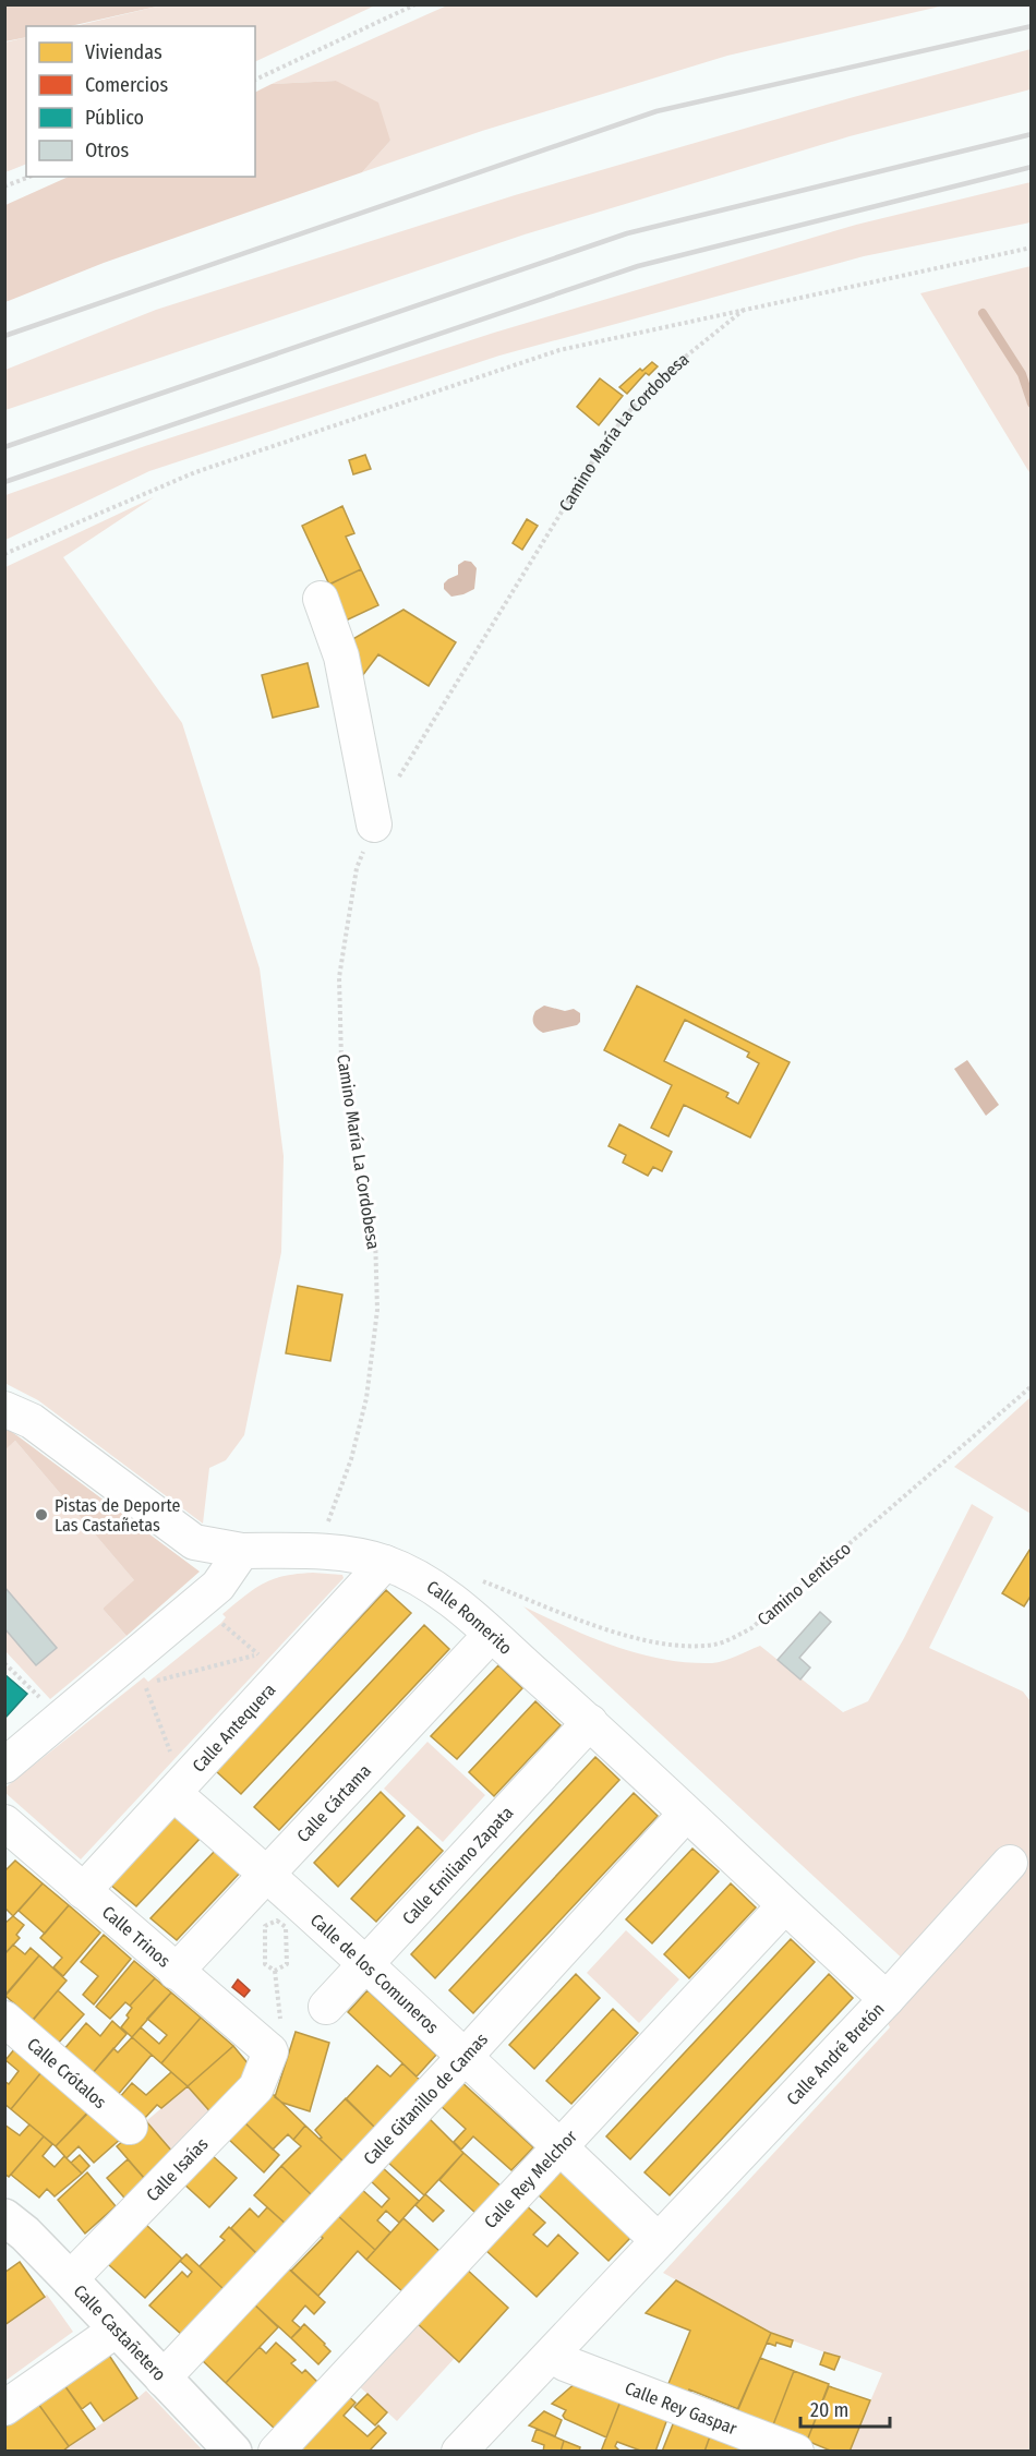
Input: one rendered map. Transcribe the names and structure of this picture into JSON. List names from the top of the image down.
{
  "streets": {
    "street": [
      "Calle Romerito",
      "Calle Antequera",
      "Calle Cártama",
      "Calle Emiliano Zapata",
      "Calle Trinos",
      "Calle de los Comuneros",
      "Calle André Bretón",
      "Calle Crótalos",
      "Calle Gitanillo de Camas",
      "Calle Isaías",
      "Calle Rey Melchor",
      "Calle Castañetero",
      "Calle Rey Gaspar"
    ],
    "path": ["Camino María La Cordobesa", "Camino Lentisco"]
  },
  "crossings": [
    ["Camino María La Cordobesa", "Calle Romerito"],
    ["Calle Romerito", "Calle Antequera"],
    ["Calle Romerito", "Calle Cártama"],
    ["Calle Romerito", "Calle Emiliano Zapata"],
    ["Calle Romerito", "Calle André Bretón"],
    ["Calle Romerito", "Calle Gitanillo de Camas"],
    ["Calle Romerito", "Calle Rey Melchor"],
    ["Calle Antequera", "Calle Trinos"],
    ["Calle Antequera", "Calle de los Comuneros"],
    ["Calle Cártama", "Calle Trinos"],
    ["Calle Cártama", "Calle de los Comuneros"],
    ["Calle Emiliano Zapata", "Calle de los Comuneros"],
    ["Calle Trinos", "Calle Isaías"],
    ["Calle de los Comuneros", "Calle André Bretón"],
    ["Calle de los Comuneros", "Calle Gitanillo de Camas"],
    ["Calle de los Comuneros", "Calle Rey Melchor"],
    ["Calle André Bretón", "Calle Rey Gaspar"],
    ["Calle Gitanillo de Camas", "Calle Castañetero"],
    ["Calle Isaías", "Calle Castañetero"]
  ],
  "places": ["Pistas de Deporte Las Castañetas"],
  "legend": [
    "Viviendas",
    "Comercios",
    "Público",
    "Otros"
  ],
  "scale_bar": "20 m"
}
